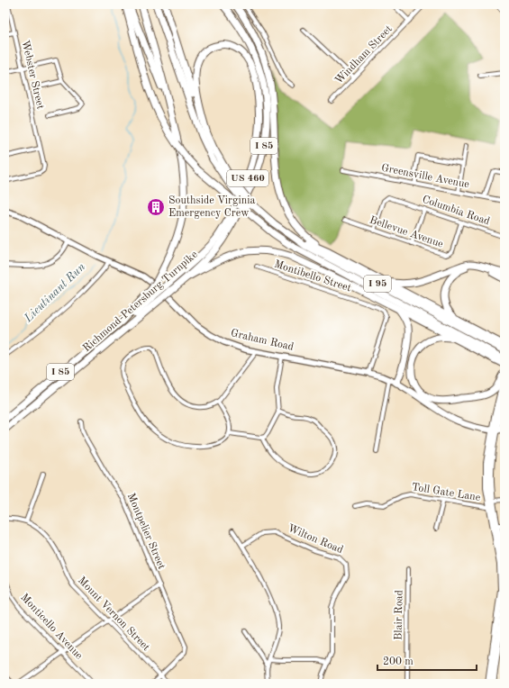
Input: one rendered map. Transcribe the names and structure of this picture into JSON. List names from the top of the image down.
{
  "streets": {
    "highway": [
      "I 85",
      "US 460",
      "I 95",
      "Richmond-Petersburg Turnpike"
    ],
    "main road": ["Graham Road"],
    "street": [
      "Windham Street",
      "Webster Street",
      "Greensville Avenue",
      "Columbia Road",
      "Bellevue Avenue",
      "Montibello Street",
      "Toll Gate Lane",
      "Montpelier Street",
      "Wilton Road",
      "Mount Vernon Street",
      "Blair Road",
      "Monticello Avenue"
    ]
  },
  "crossings": [
    ["US 460", "I 95"],
    ["US 460", "Richmond-Petersburg Turnpike"],
    ["Columbia Road", "Bellevue Avenue"],
    ["Montibello Street", "Graham Road"],
    ["Montpelier Street", "Mount Vernon Street"]
  ],
  "water": ["Lieutinant Run"],
  "places": {
    "building": ["Southside Virginia Emergency Crew"]
  },
  "scale_bar": "200 m"
}
